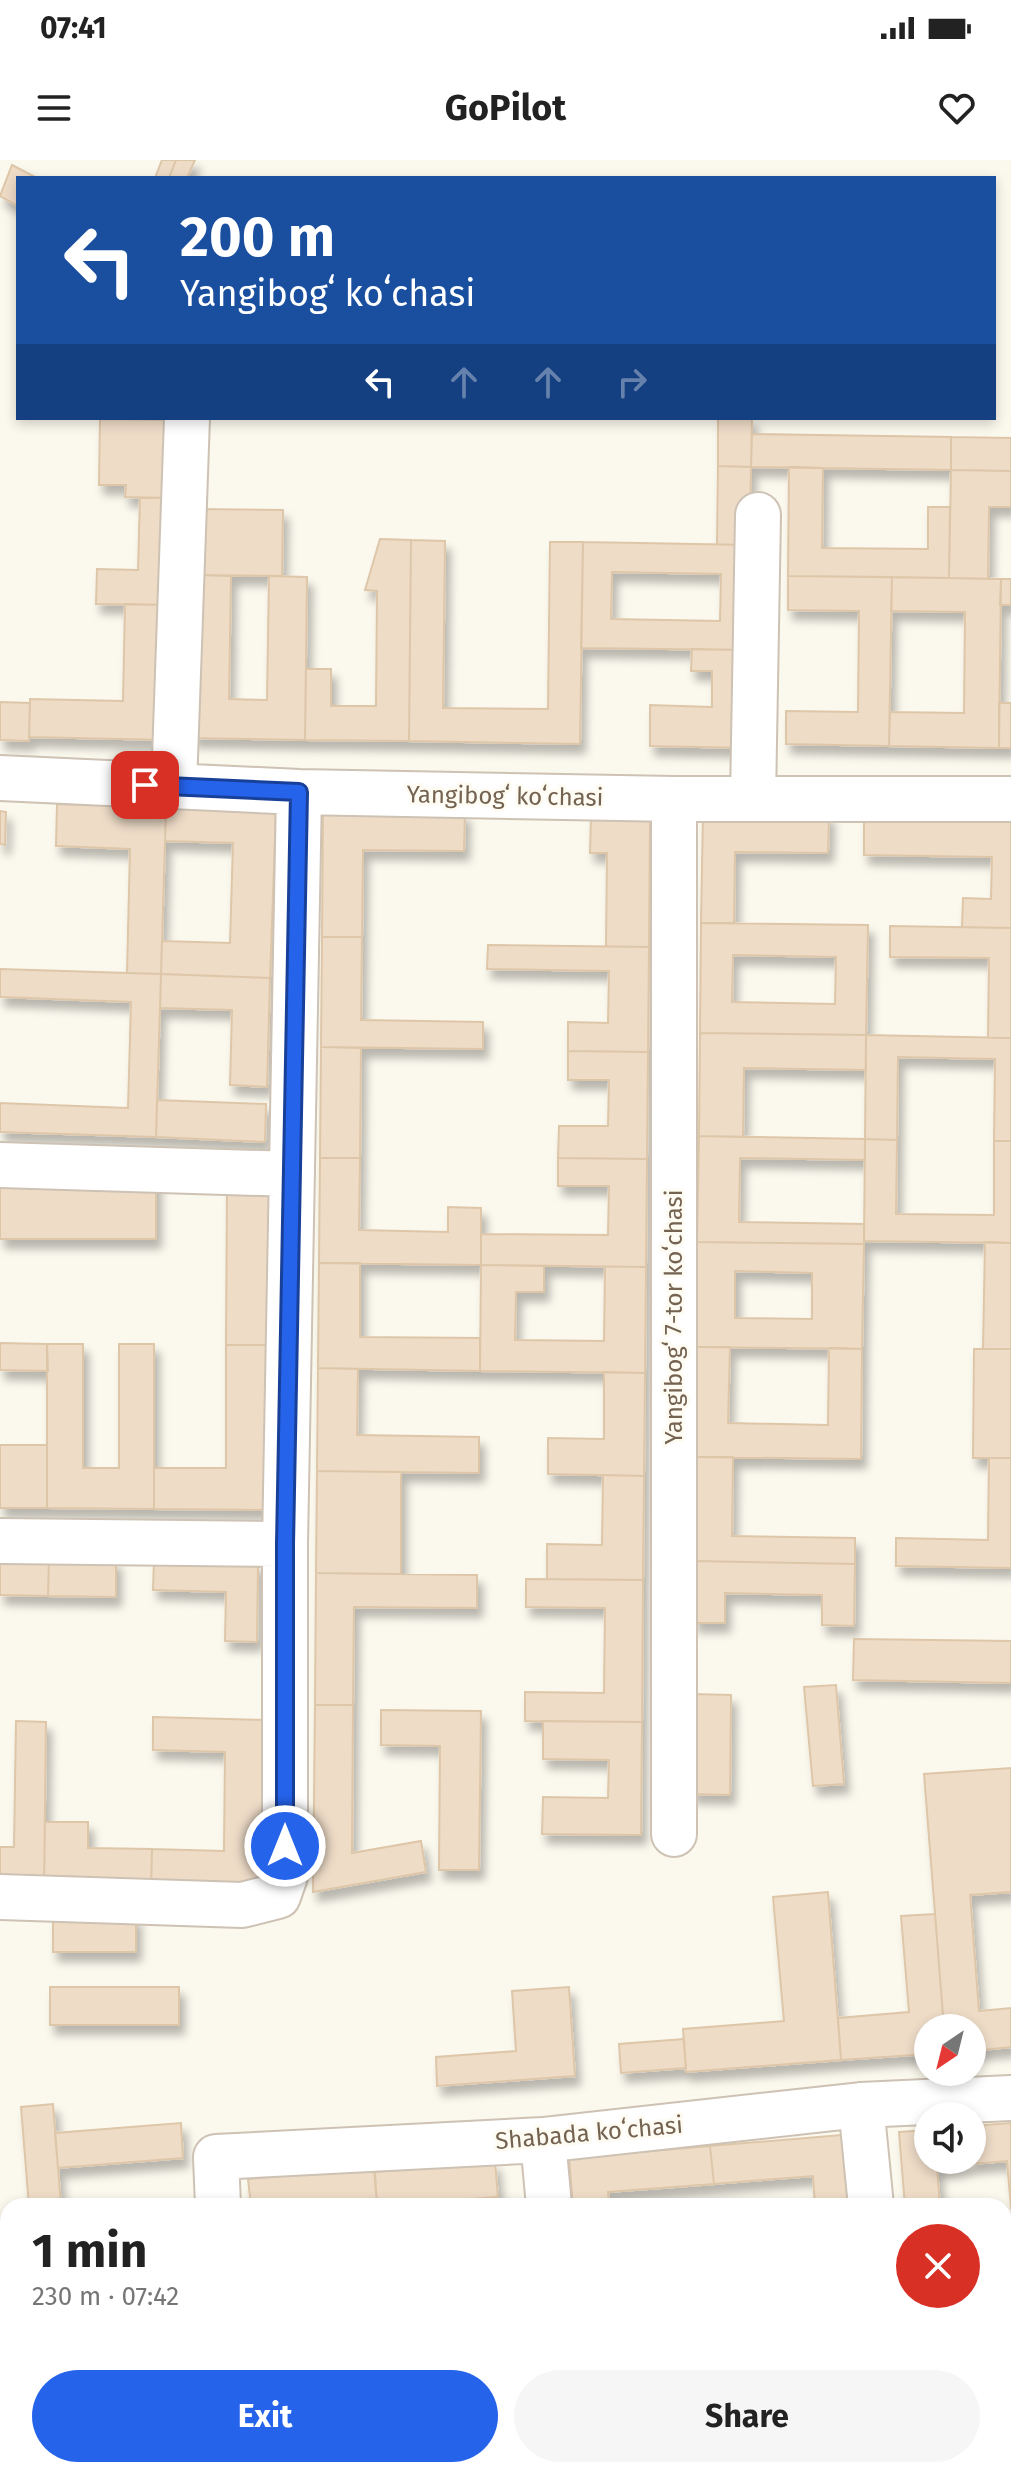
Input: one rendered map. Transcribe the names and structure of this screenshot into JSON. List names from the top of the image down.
{
  "streets": {
    "street": ["Yangibogʻ koʻchasi", "Yangibogʻ 7-tor koʻchasi", "Shabada koʻchasi"]
  },
  "crossings": [
    ["Yangibogʻ koʻchasi", "Yangibogʻ 7-tor koʻchasi"]
  ],
  "north": "bottom left",
  "page": {
    "status": "07:41",
    "header": "GoPilot",
    "turn": ["200 m", "Yangibogʻ koʻchasi"],
    "heading": ["1 min", "230 m · 07:42"],
    "buttons": ["Exit", "Share"]
  }
}
